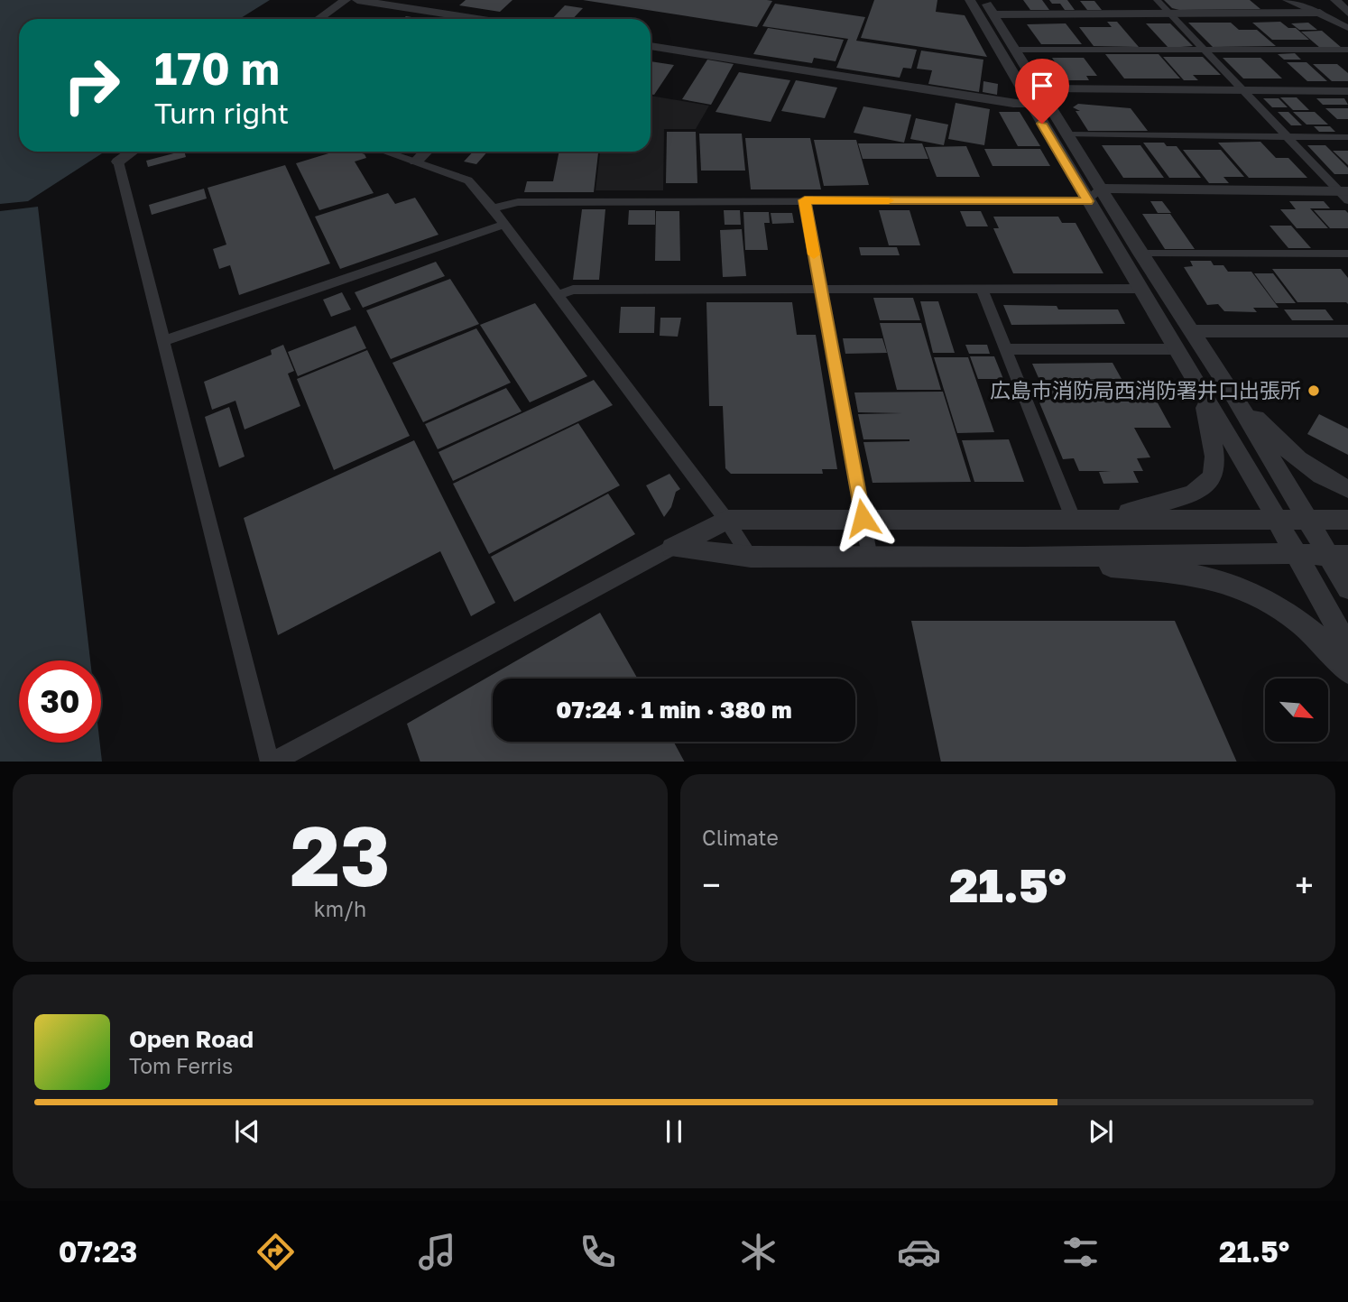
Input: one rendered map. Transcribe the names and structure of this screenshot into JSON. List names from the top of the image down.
{
  "places": ["広島市消防局西消防署井口出張所"],
  "north": "bottom right",
  "page": {
    "turn": ["170 m", "Turn right"],
    "limit": "30",
    "trip": "07:24 · 1 min · 380 m",
    "tile": [
      ["23", "km/h"],
      "Climate"
    ],
    "heat": ["−", "21.5°", "+"],
    "song": ["Open Road", "Tom Ferris"],
    "tabs": ["07:23", "21.5°"]
  }
}
